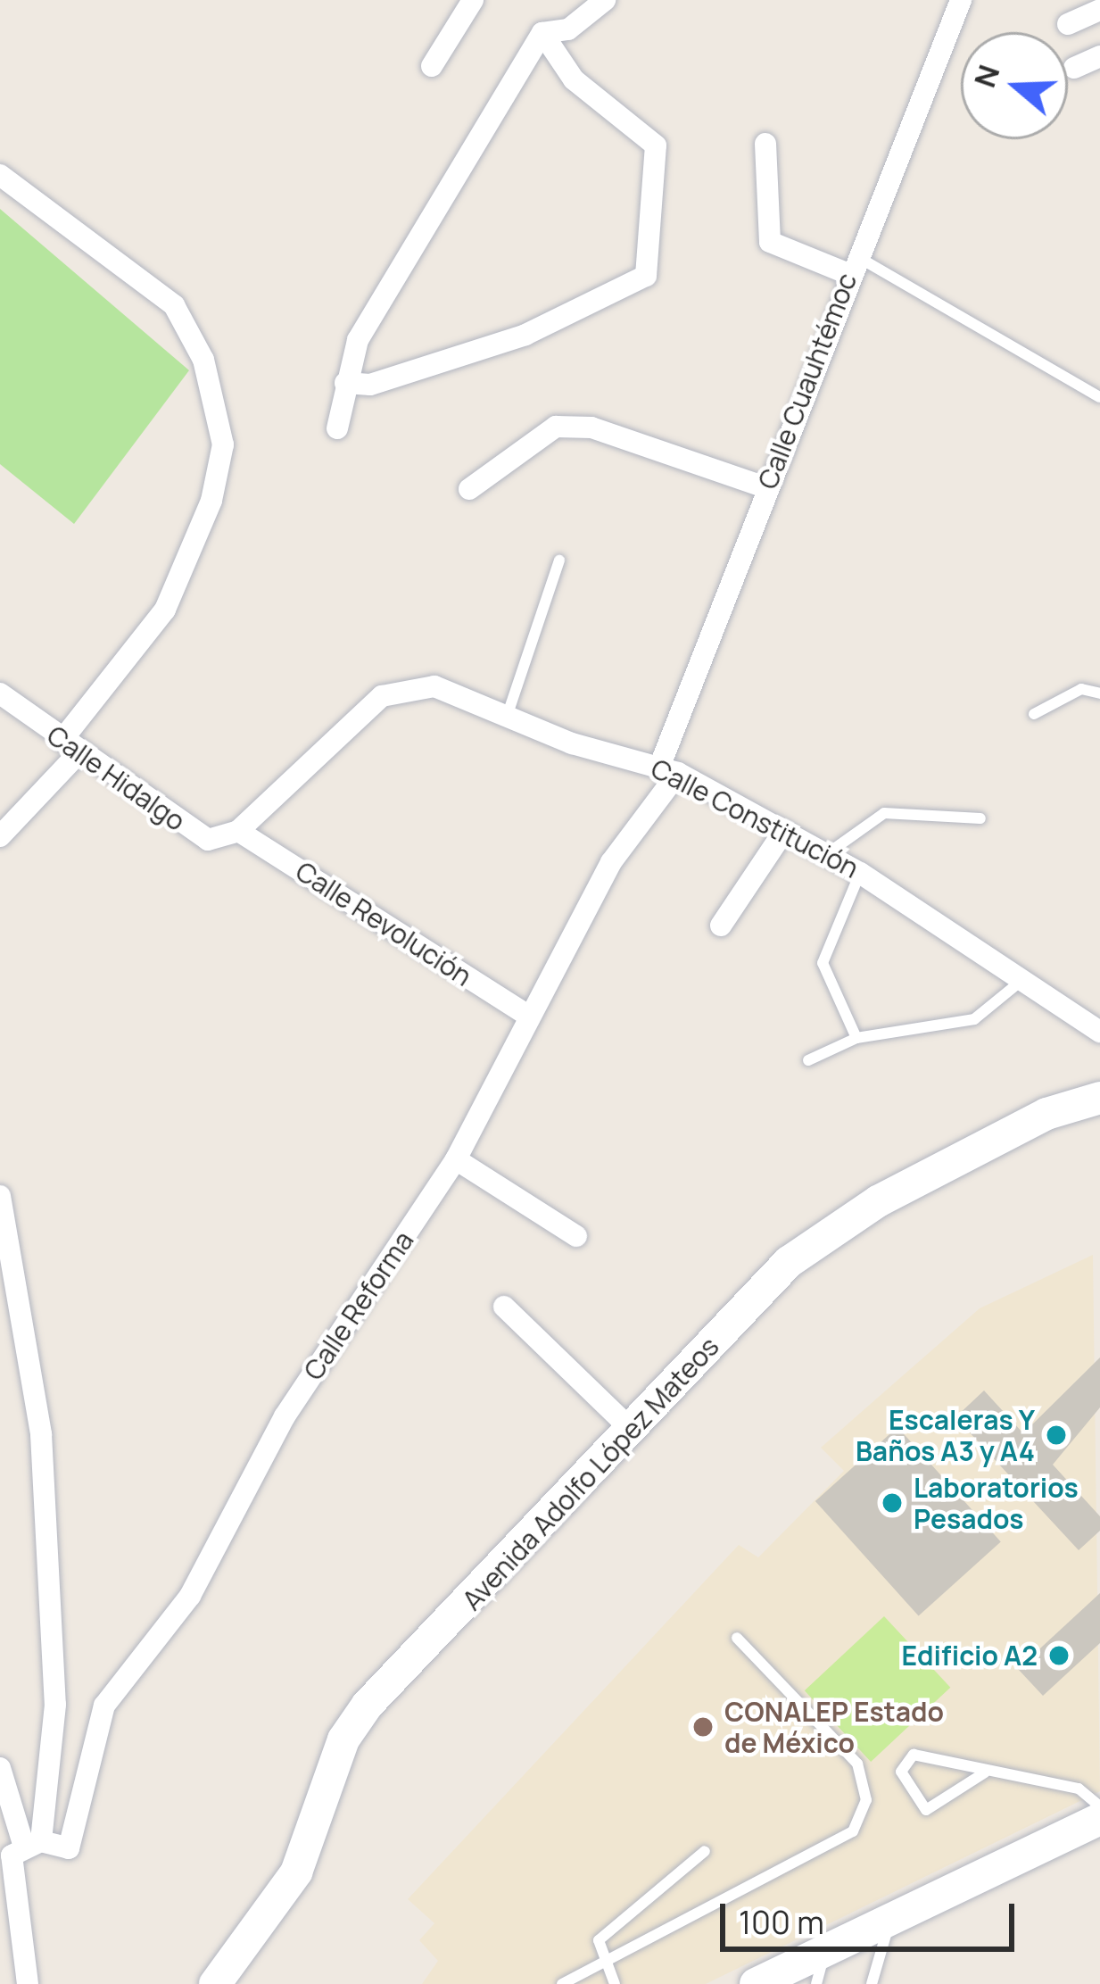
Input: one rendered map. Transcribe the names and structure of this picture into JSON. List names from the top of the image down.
{
  "streets": {
    "street": [
      "Calle Cuauhtémoc",
      "Calle Hidalgo",
      "Calle Constitución",
      "Calle Revolución",
      "Calle Reforma",
      "Avenida Adolfo López Mateos"
    ]
  },
  "crossings": [
    ["Calle Cuauhtémoc", "Calle Constitución"],
    ["Calle Cuauhtémoc", "Calle Reforma"],
    ["Calle Hidalgo", "Calle Constitución"],
    ["Calle Hidalgo", "Calle Revolución"],
    ["Calle Constitución", "Calle Revolución"],
    ["Calle Constitución", "Calle Reforma"],
    ["Calle Revolución", "Calle Reforma"]
  ],
  "places": [
    "Escaleras Y Baños A3 y A4",
    "Laboratorios Pesados",
    "Edificio A2",
    "CONALEP Estado de México"
  ],
  "scale_bar": "100 m",
  "north": "left"
}
